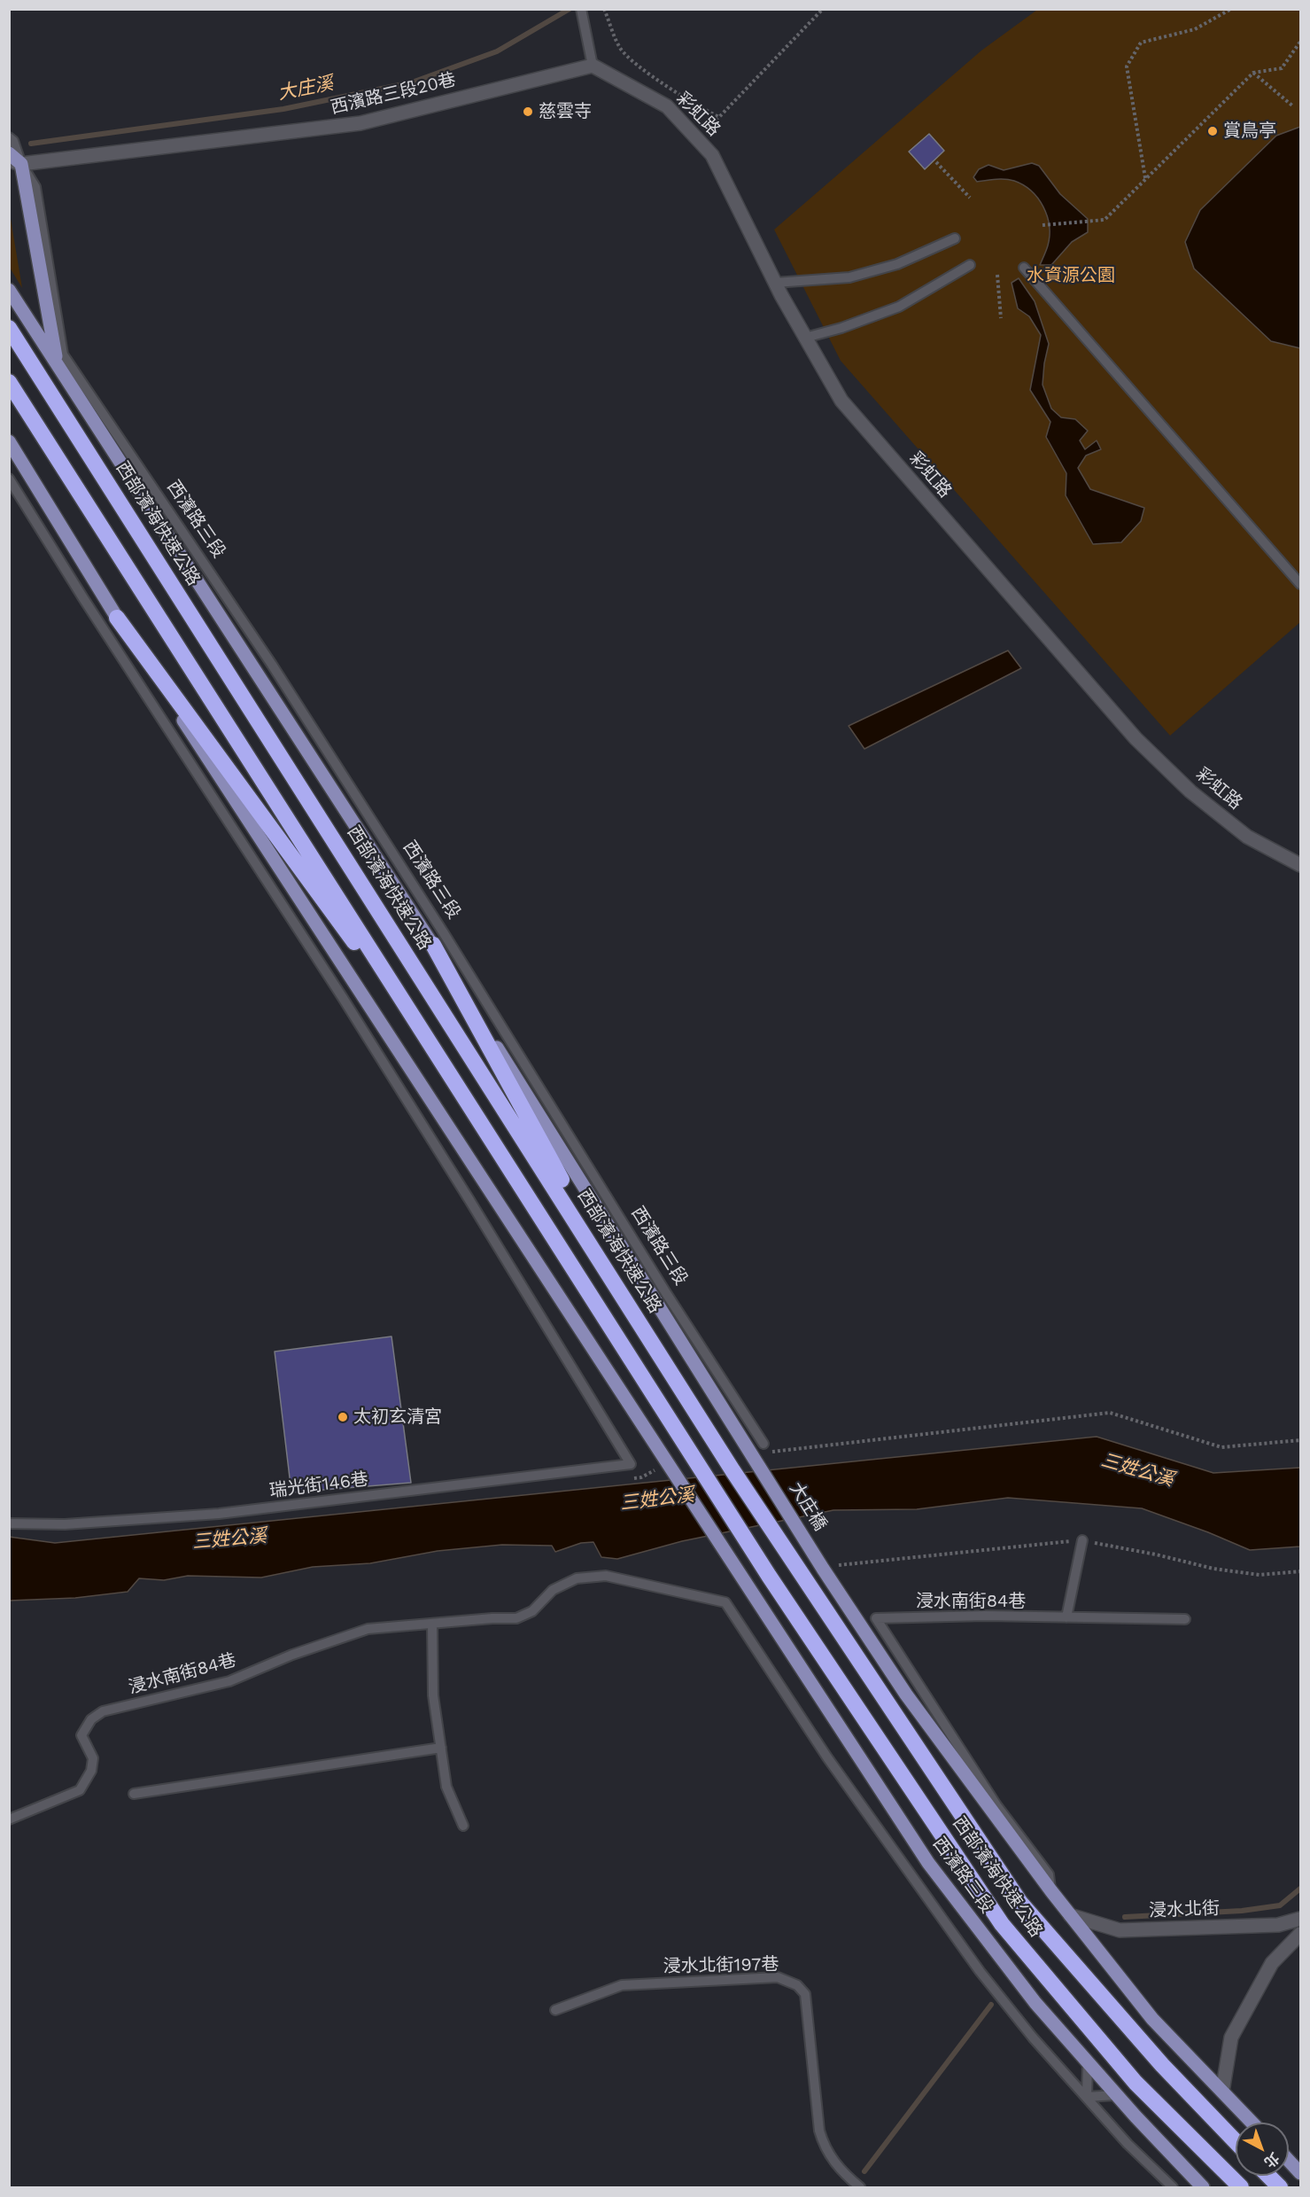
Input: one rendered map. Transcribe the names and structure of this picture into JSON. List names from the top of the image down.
{
  "streets": {
    "highway": ["西部濱海快速公路"],
    "main road": ["西濱路三段", "大庄橋"],
    "street": ["西濱路三段20巷", "彩虹路", "浸水北街"],
    "lane": ["瑞光街146巷", "浸水南街84巷", "浸水北街197巷"]
  },
  "crossings": [
    ["西濱路三段20巷", "彩虹路"],
    ["西濱路三段", "大庄橋"],
    ["大庄橋", "浸水南街84巷"]
  ],
  "water": ["大庄溪", "三姓公溪"],
  "parks": ["水資源公園"],
  "places": ["慈雲寺", "賞鳥亭", "太初玄清宮"],
  "north": "bottom right"
}
